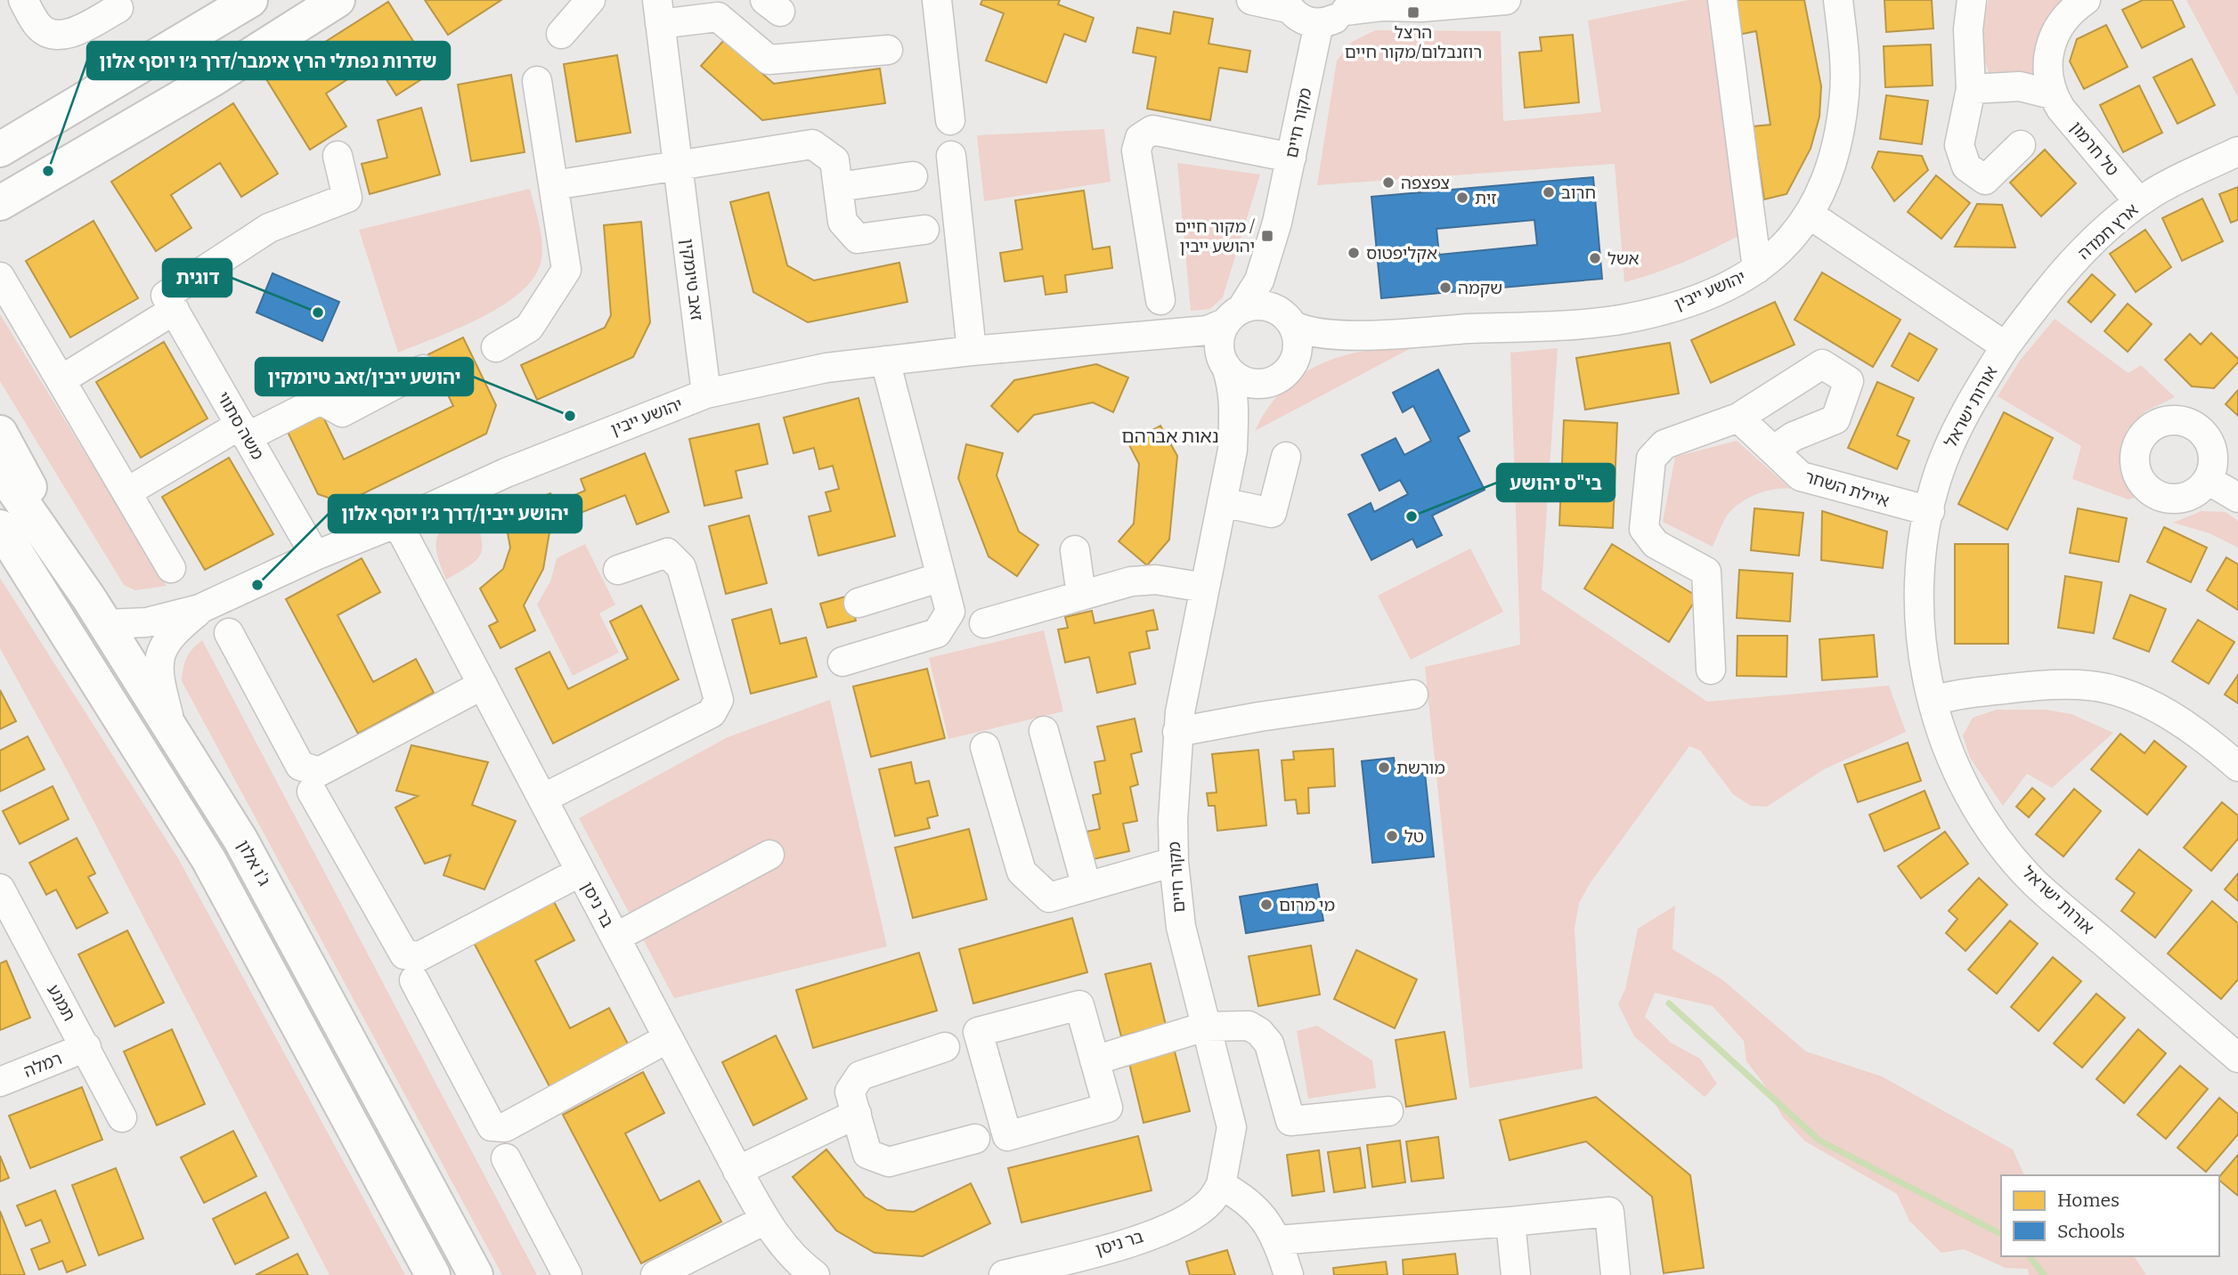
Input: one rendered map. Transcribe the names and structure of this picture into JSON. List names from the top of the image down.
{
  "streets": {
    "main road": ["ג'ו אלון"],
    "street": [
      "מקור חיים",
      "טל חרמון",
      "ארץ חמדה",
      "זאב טיומקין",
      "יהושע ייבין",
      "אורות ישראל",
      "משה סתווי",
      "איילת השחר",
      "בר ניסן",
      "תמנע",
      "רמלה"
    ]
  },
  "crossings": [
    ["מקור חיים", "יהושע ייבין"],
    ["מקור חיים", "בר ניסן"],
    ["טל חרמון", "ארץ חמדה"],
    ["ארץ חמדה", "אורות ישראל"],
    ["זאב טיומקין", "יהושע ייבין"],
    ["יהושע ייבין", "אורות ישראל"],
    ["יהושע ייבין", "משה סתווי"],
    ["יהושע ייבין", "ג'ו אלון"],
    ["יהושע ייבין", "בר ניסן"],
    ["אורות ישראל", "איילת השחר"],
    ["תמנע", "רמלה"]
  ],
  "districts": ["נאות אברהם"],
  "places": {
    "transit": ["הרצל רוזנבלום/מקור חיים", "מקור חיים / יהושע ייבין"],
    "other": [
      "שדרות נפתלי הרץ אימבר/דרך ג׳ו יוסף אלון",
      "צפצפה",
      "חרוב",
      "זית",
      "אקליפטוס",
      "אשל",
      "שקמה",
      "דוגית",
      "יהושע ייבין/זאב טיומקין",
      "בי\"ס יהושע",
      "יהושע ייבין/דרך ג׳ו יוסף אלון",
      "מורשת",
      "טל",
      "מי מרום"
    ]
  },
  "legend": ["Homes", "Schools"]
}
